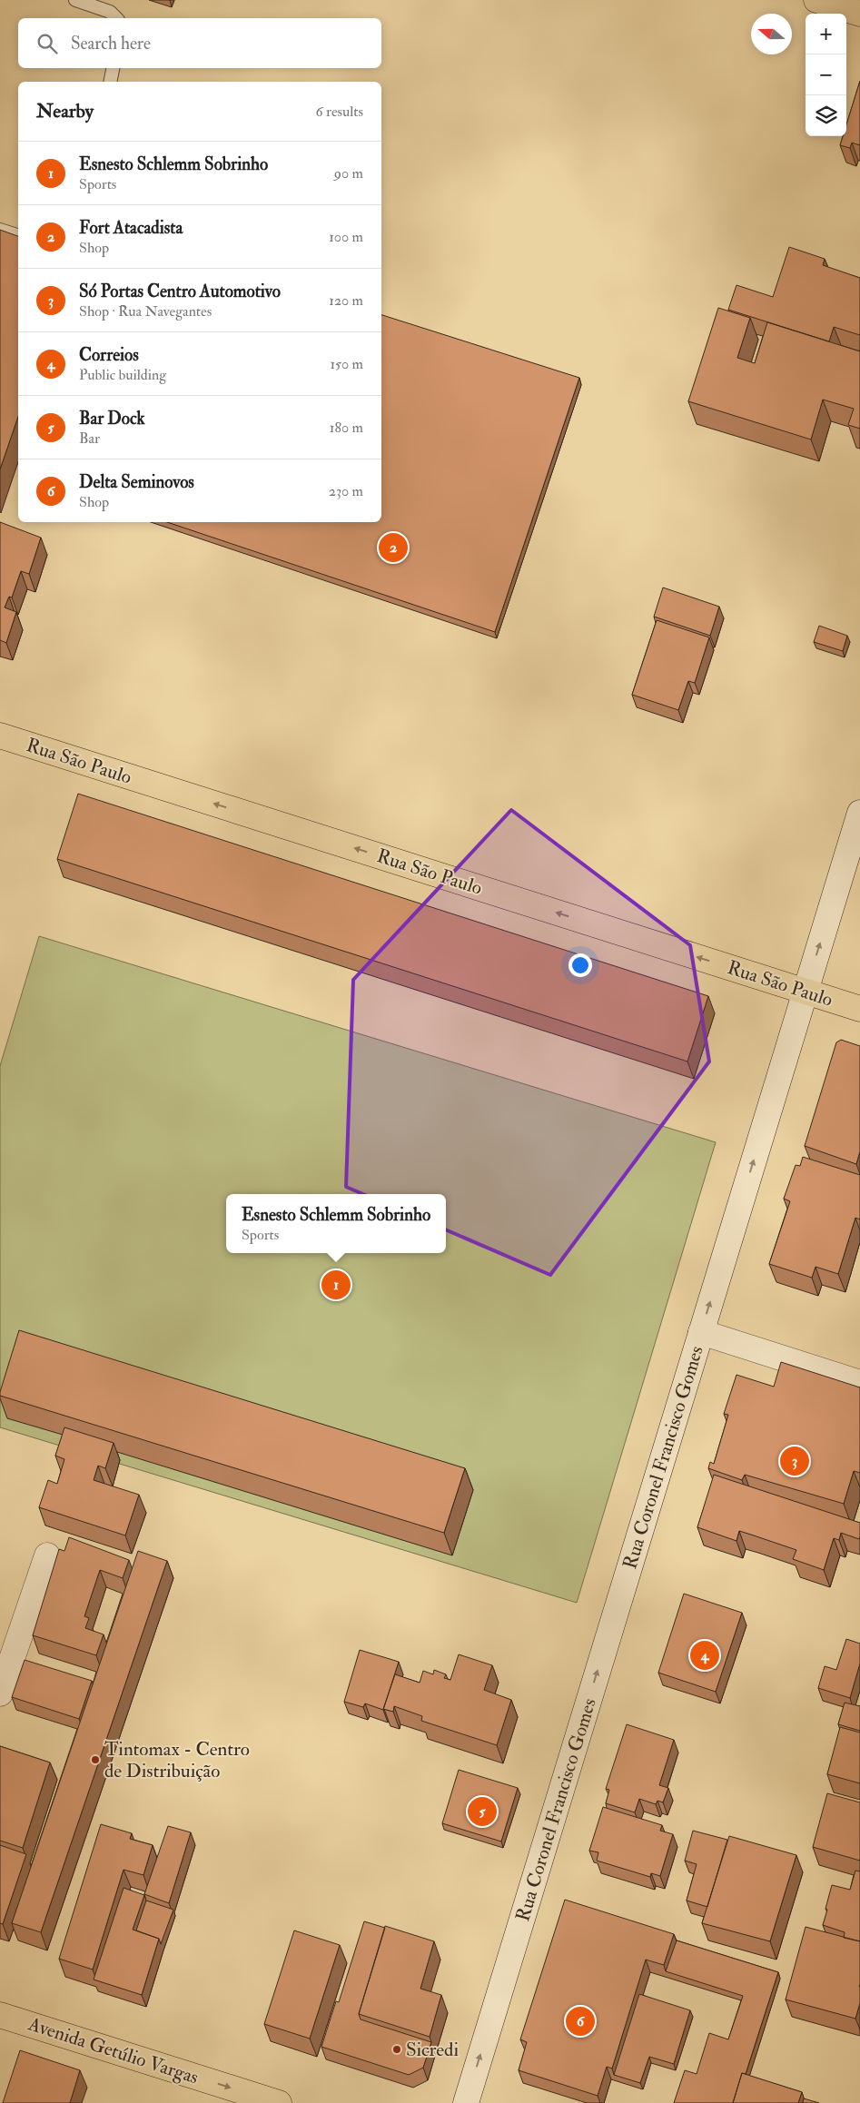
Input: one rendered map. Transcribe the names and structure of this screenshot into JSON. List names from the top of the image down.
{
  "streets": {
    "main road": ["Rua São Paulo", "Rua Coronel Francisco Gomes", "Avenida Getúlio Vargas"]
  },
  "crossings": [
    ["Rua São Paulo", "Rua Coronel Francisco Gomes"]
  ],
  "one_way": ["Rua São Paulo", "Rua Coronel Francisco Gomes", "Avenida Getúlio Vargas"],
  "places": ["Tintomax - Centro de Distribuição", "Sicredi"],
  "north": "left",
  "page": {
    "map_buttons": ["+", "−"],
    "search": "Search here",
    "heading": ["Nearby", "6 results"],
    "list": [
      {
        "mark": "1",
        "name": "Esnesto Schlemm Sobrinho",
        "note": "Sports",
        "value": "90 m"
      },
      {
        "mark": "2",
        "name": "Fort Atacadista",
        "note": "Shop",
        "value": "100 m"
      },
      {
        "mark": "3",
        "name": "Só Portas Centro Automotivo",
        "note": "Shop · Rua Navegantes",
        "value": "120 m"
      },
      {
        "mark": "4",
        "name": "Correios",
        "note": "Public building",
        "value": "150 m"
      },
      {
        "mark": "5",
        "name": "Bar Dock",
        "note": "Bar",
        "value": "180 m"
      },
      {
        "mark": "6",
        "name": "Delta Seminovos",
        "note": "Shop",
        "value": "230 m"
      }
    ],
    "pins": [
      "2",
      "1",
      "3",
      "4",
      "5",
      "6"
    ],
    "popup": ["Esnesto Schlemm Sobrinho", "Sports"]
  }
}
